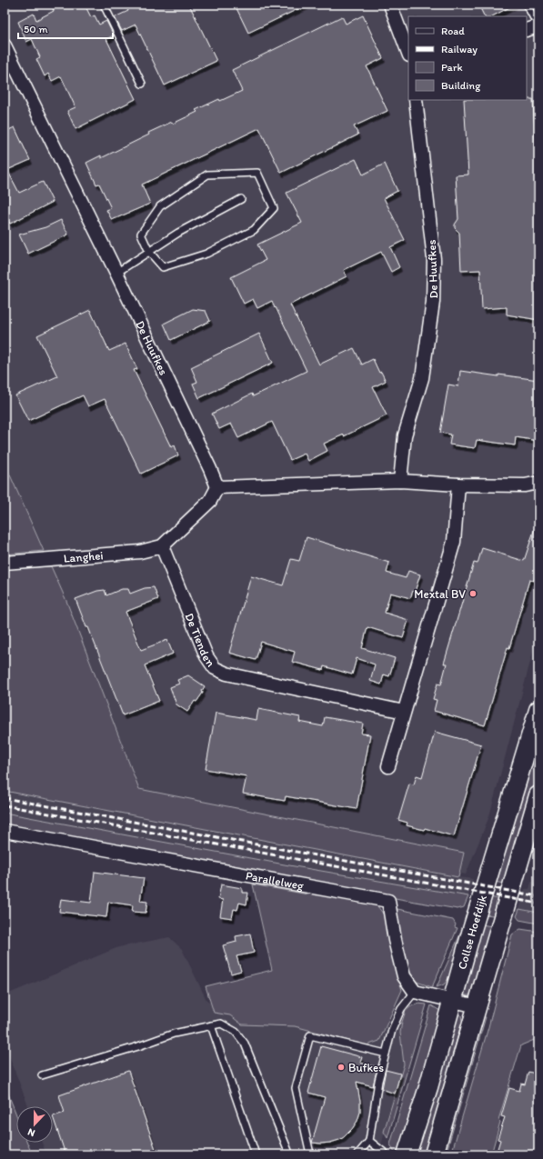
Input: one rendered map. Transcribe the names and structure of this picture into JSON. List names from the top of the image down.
{
  "streets": {
    "main road": ["Collse Hoefdijk"],
    "street": [
      "De Huufkes",
      "Langhei",
      "De Tienden",
      "Parallelweg"
    ]
  },
  "crossings": [
    ["Langhei", "De Tienden"]
  ],
  "places": ["Mextal BV", "Bufkes"],
  "legend": [
    "Road",
    "Railway",
    "Park",
    "Building"
  ],
  "scale_bar": "50 m",
  "north": "bottom"
}
